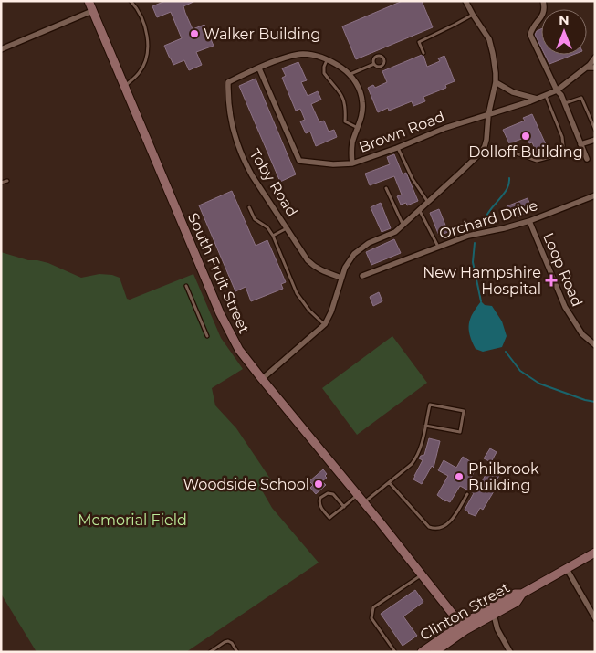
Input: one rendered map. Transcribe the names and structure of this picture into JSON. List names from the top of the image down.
{
  "streets": {
    "street": [
      "Brown Road",
      "Toby Road",
      "Orchard Drive",
      "Loop Road",
      "South Fruit Street",
      "Clinton Street"
    ]
  },
  "crossings": [
    ["Brown Road", "Toby Road"],
    ["Orchard Drive", "Loop Road"],
    ["South Fruit Street", "Clinton Street"]
  ],
  "parks": ["Memorial Field"],
  "places": {
    "other": [
      "Walker Building",
      "Dolloff Building",
      "Philbrook Building",
      "Woodside School"
    ],
    "health": ["New Hampshire Hospital"]
  },
  "north": "top"
}
